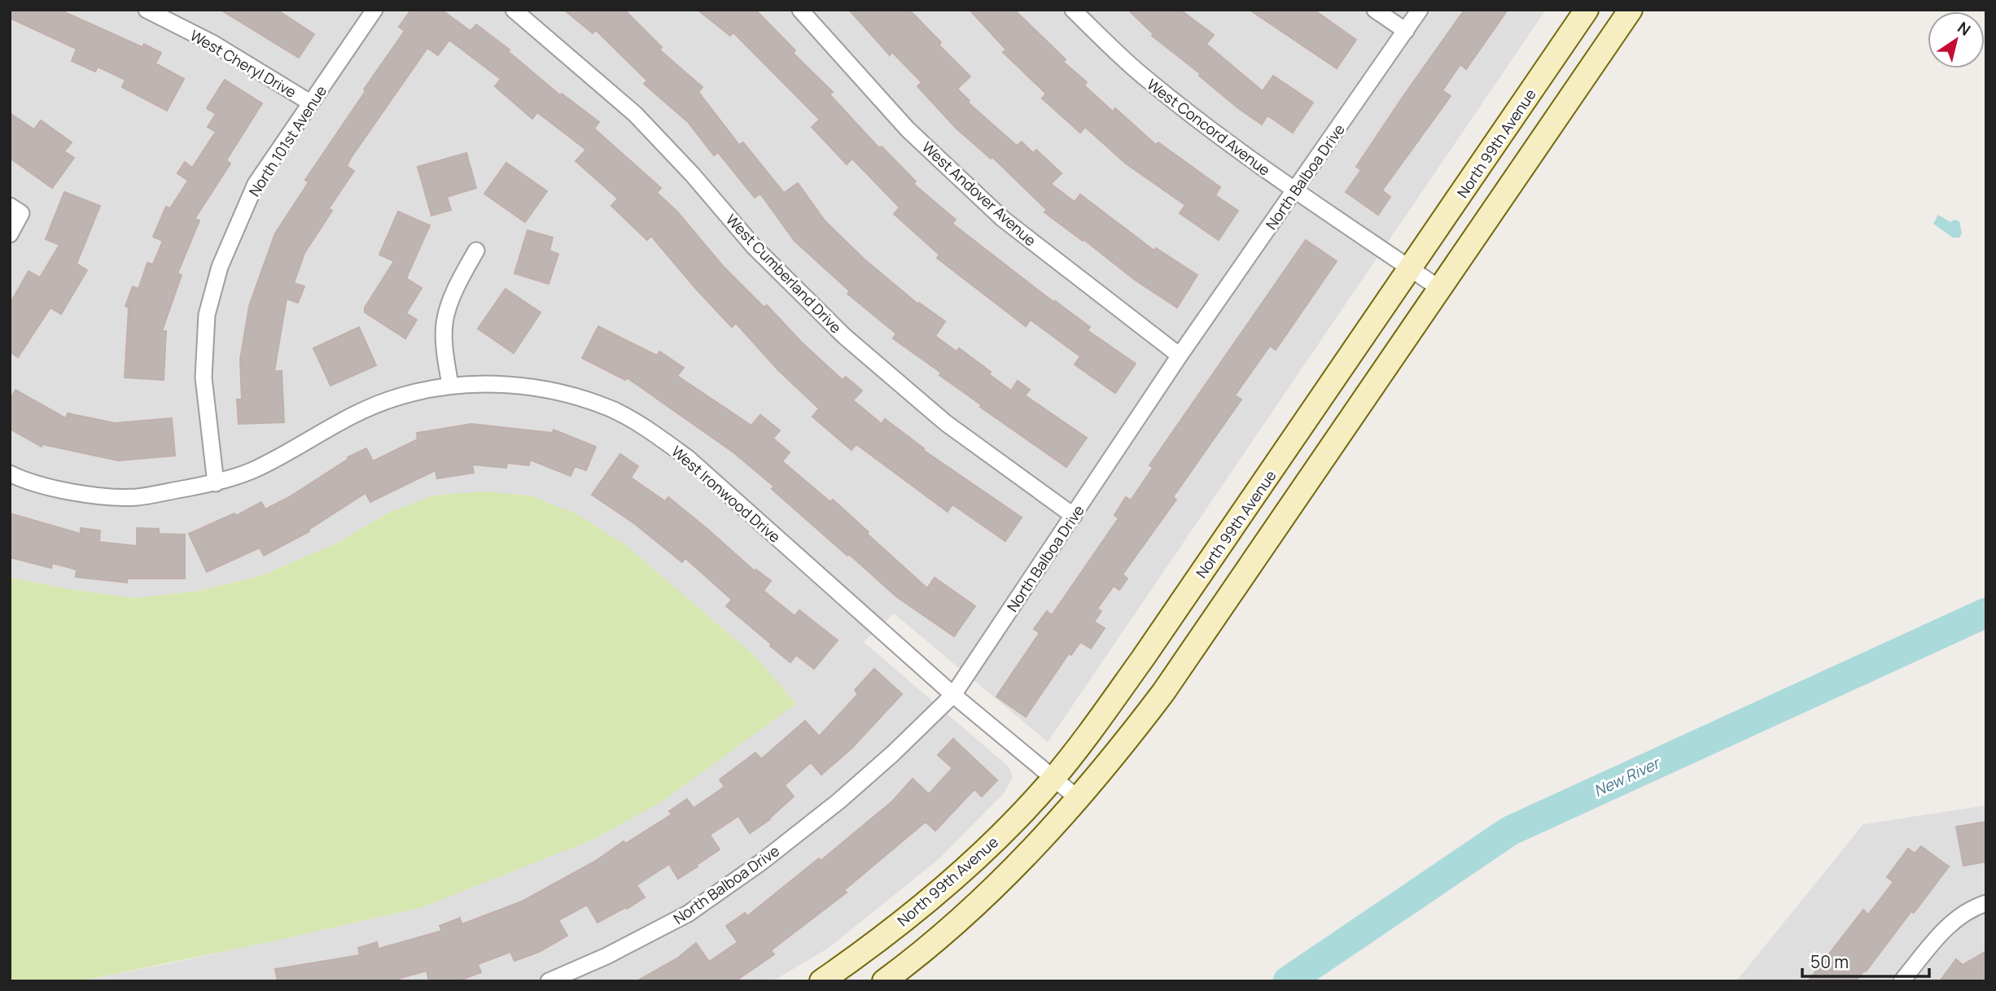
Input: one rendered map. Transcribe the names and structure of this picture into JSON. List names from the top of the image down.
{
  "streets": {
    "main road": ["North 99th Avenue"],
    "street": [
      "West Cheryl Drive",
      "West Concord Avenue",
      "North 101st Avenue",
      "North Balboa Drive",
      "West Andover Avenue",
      "West Cumberland Drive",
      "West Ironwood Drive"
    ]
  },
  "crossings": [
    ["West Cheryl Drive", "North 101st Avenue"],
    ["West Concord Avenue", "North 99th Avenue"],
    ["West Concord Avenue", "North Balboa Drive"],
    ["North 101st Avenue", "West Ironwood Drive"],
    ["North 99th Avenue", "West Ironwood Drive"],
    ["North Balboa Drive", "West Andover Avenue"],
    ["North Balboa Drive", "West Cumberland Drive"],
    ["North Balboa Drive", "West Ironwood Drive"]
  ],
  "water": ["New River"],
  "scale_bar": "50 m",
  "north": "top right"
}
